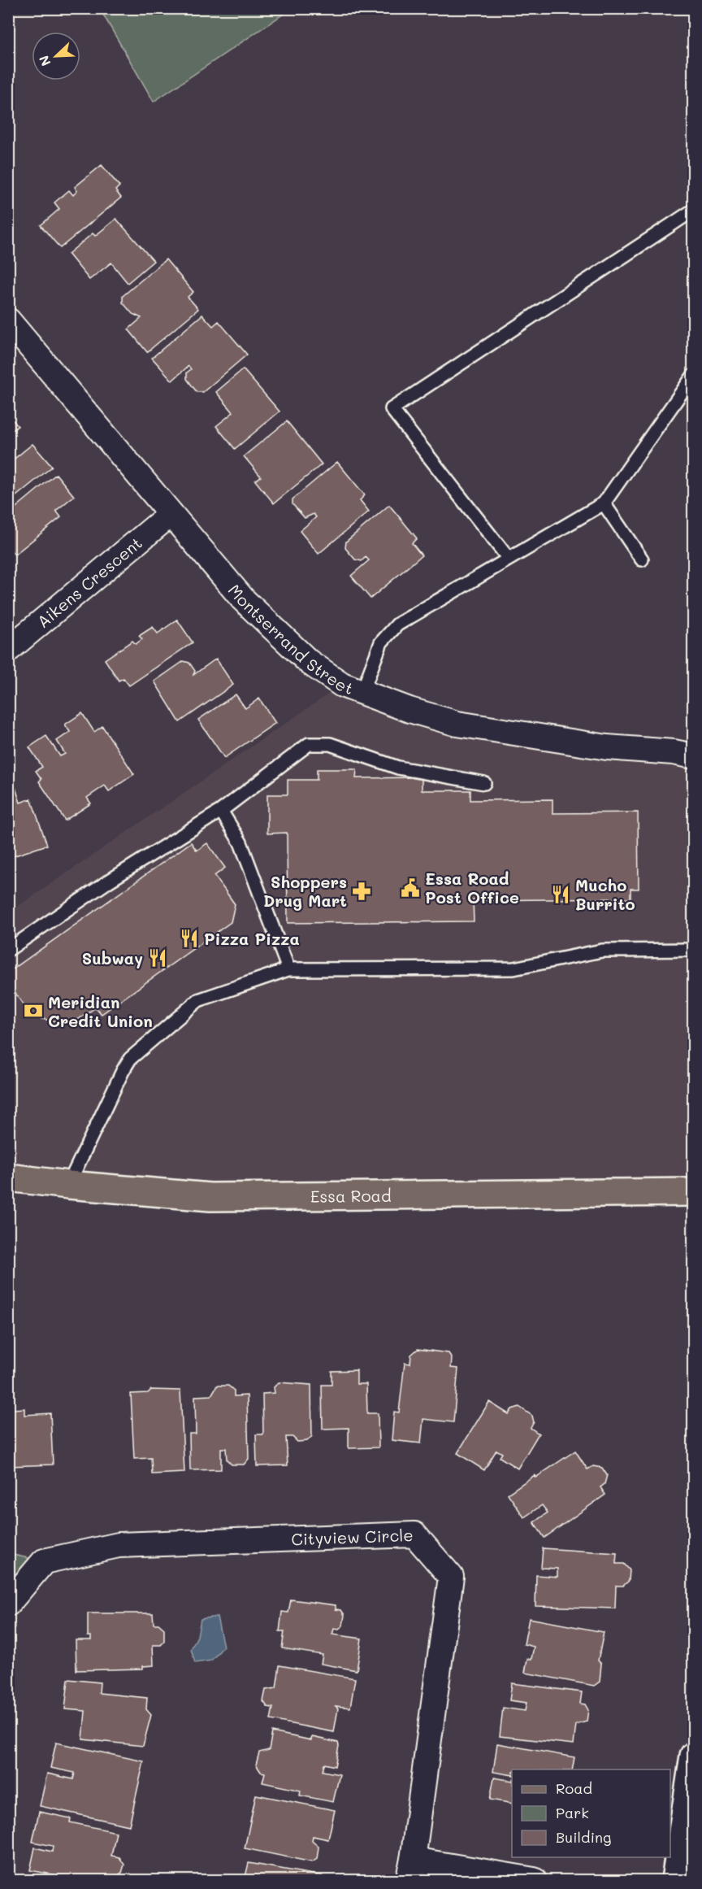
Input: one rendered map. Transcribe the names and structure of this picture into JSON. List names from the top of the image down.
{
  "streets": {
    "main road": ["Essa Road"],
    "street": ["Aikens Crescent", "Montserrand Street", "Cityview Circle"]
  },
  "crossings": [
    ["Aikens Crescent", "Montserrand Street"]
  ],
  "places": {
    "public building": ["Essa Road Post Office"],
    "pharmacy": ["Shoppers Drug Mart"],
    "restaurant": ["Mucho Burrito", "Pizza Pizza", "Subway"],
    "bank": ["Meridian Credit Union"]
  },
  "legend": ["Road", "Park", "Building"],
  "north": "bottom left"
}
